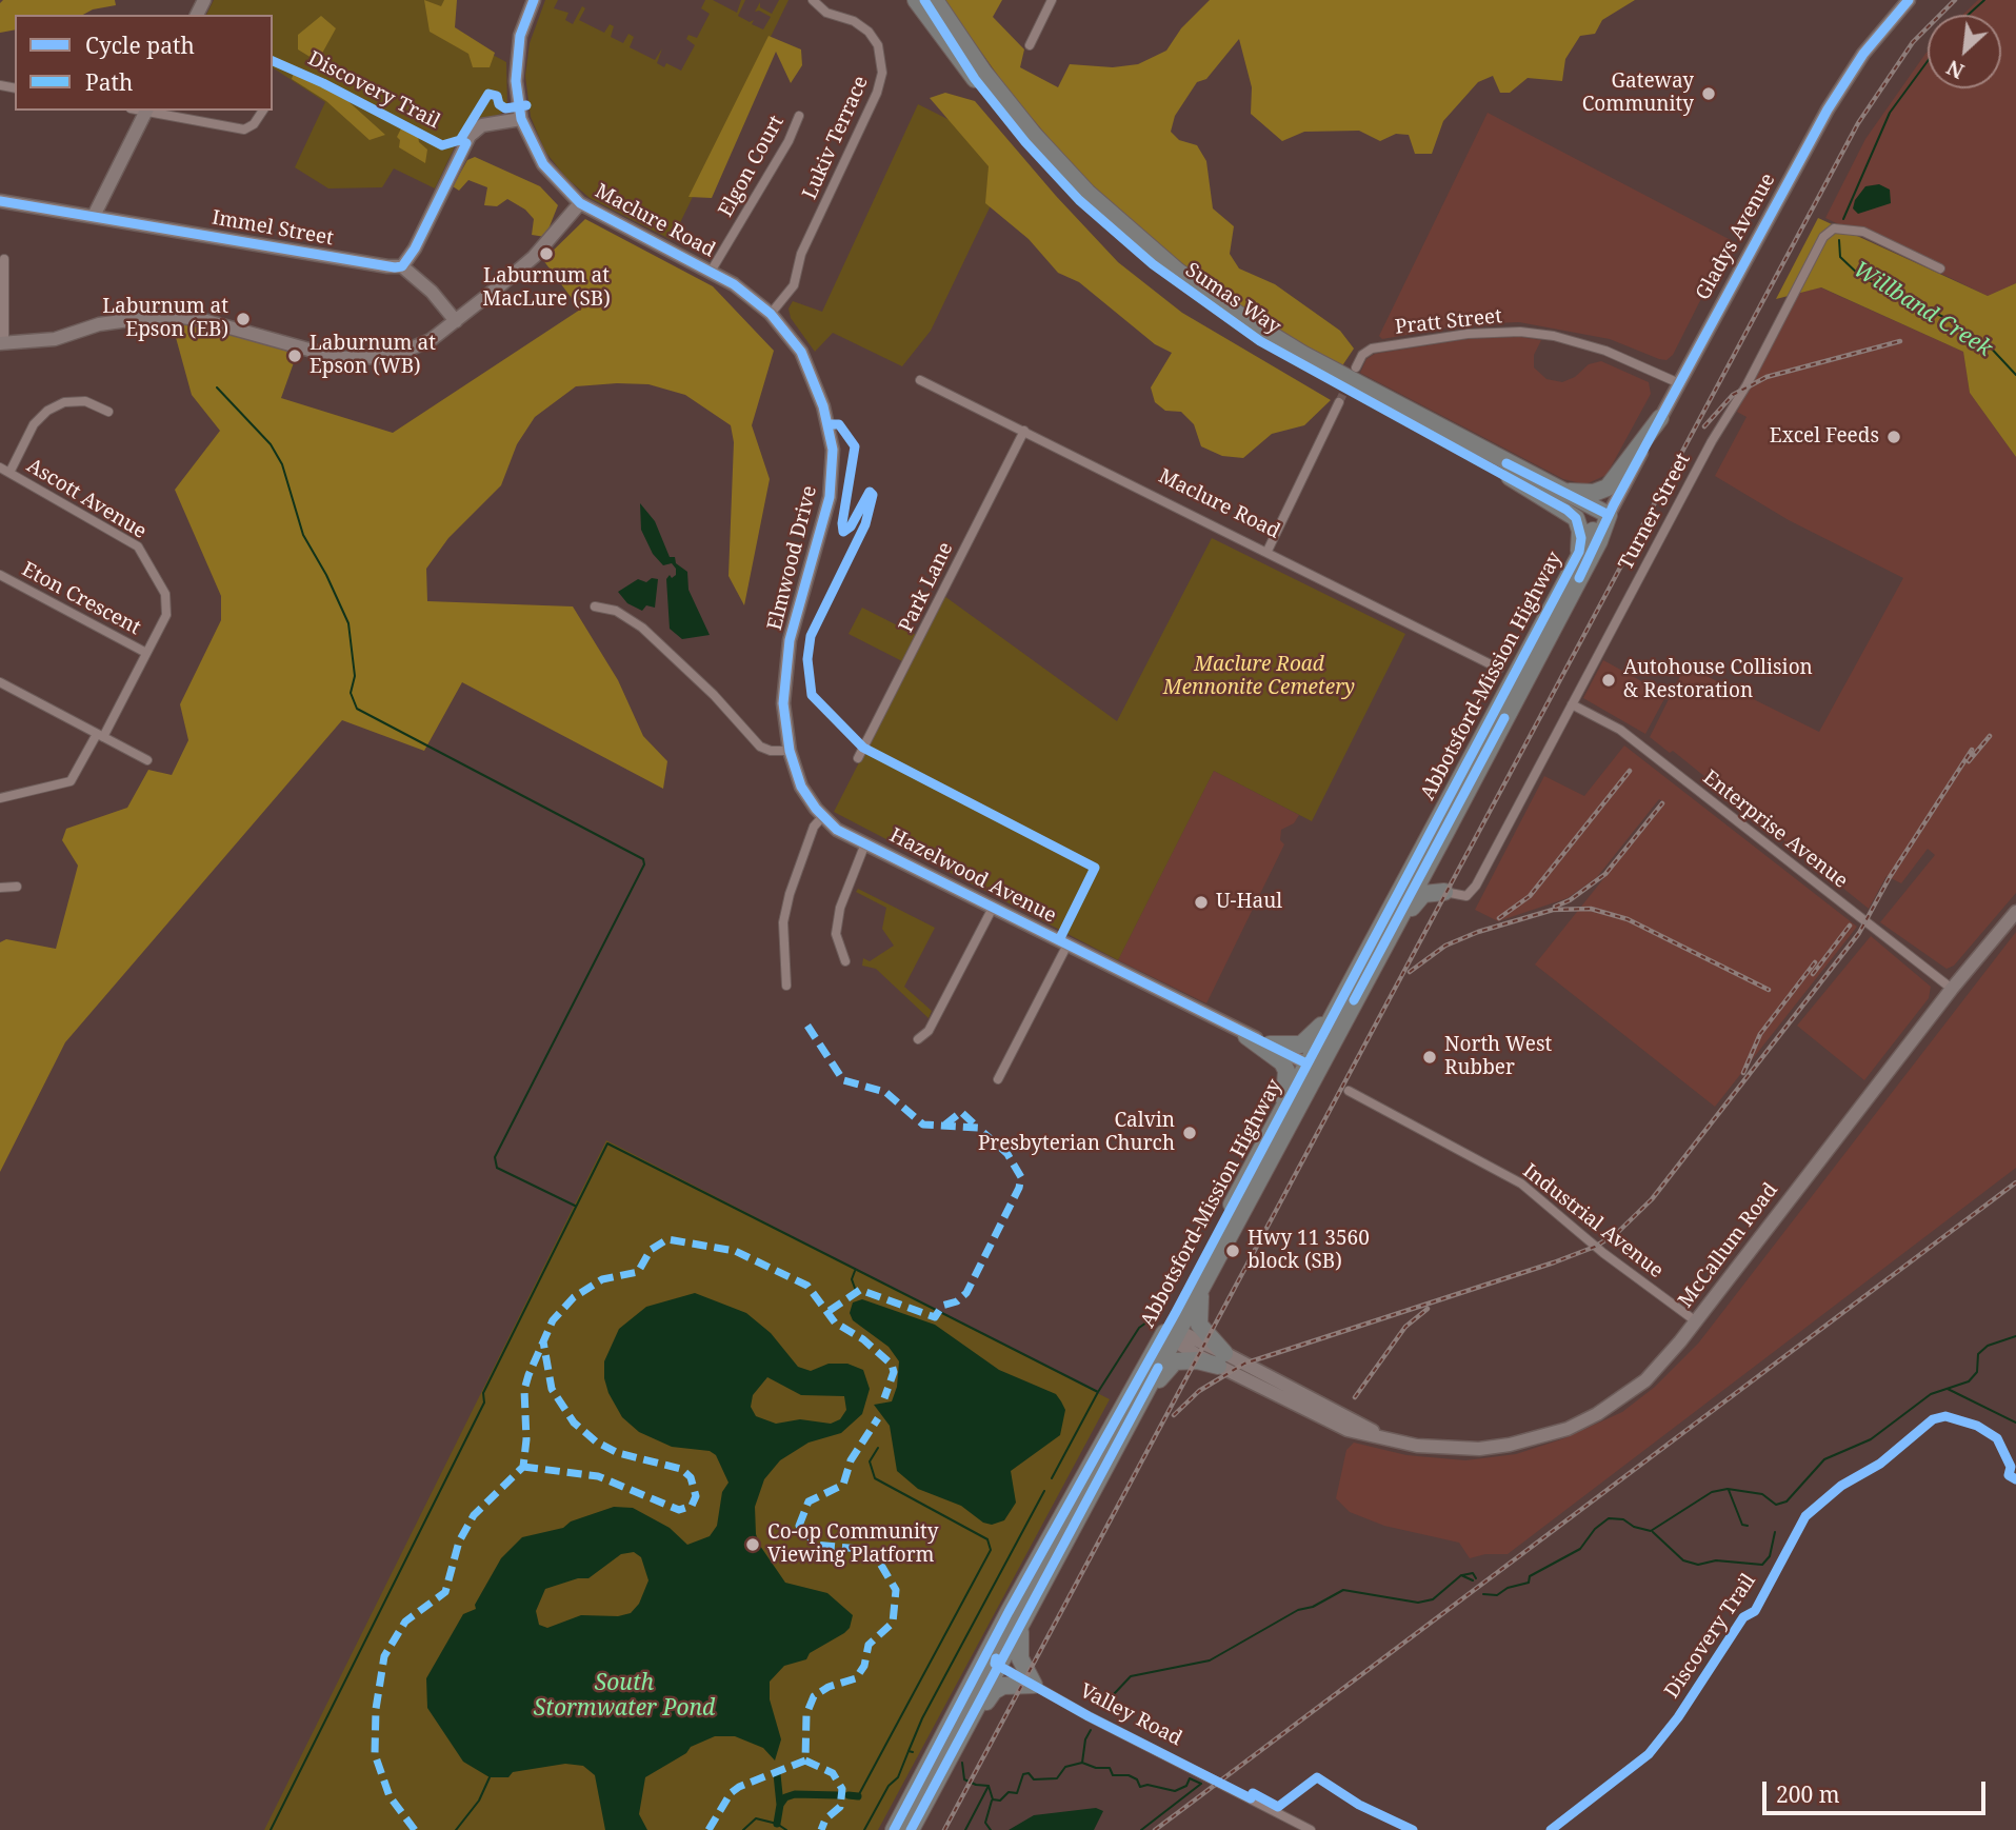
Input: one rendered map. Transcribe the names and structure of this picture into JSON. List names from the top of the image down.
{
  "streets": {
    "highway": ["Sumas Way", "Abbotsford-Mission Highway"],
    "street": [
      "Lukiv Terrace",
      "Elgon Court",
      "Maclure Road",
      "Immel Street",
      "Gladys Avenue",
      "Pratt Street",
      "Ascott Avenue",
      "Turner Street",
      "Elmwood Drive",
      "Park Lane",
      "Eton Crescent",
      "Enterprise Avenue",
      "Hazelwood Avenue",
      "Industrial Avenue",
      "McCallum Road",
      "Valley Road"
    ],
    "cycle path": ["Discovery Trail"]
  },
  "crossings": [
    ["Lukiv Terrace", "Maclure Road"],
    ["Lukiv Terrace", "Elmwood Drive"],
    ["Elgon Court", "Maclure Road"],
    ["Maclure Road", "Elmwood Drive"],
    ["Maclure Road", "Park Lane"],
    ["Gladys Avenue", "Sumas Way"],
    ["Gladys Avenue", "Pratt Street"],
    ["Gladys Avenue", "Abbotsford-Mission Highway"],
    ["Sumas Way", "Abbotsford-Mission Highway"],
    ["Ascott Avenue", "Eton Crescent"],
    ["Turner Street", "Enterprise Avenue"],
    ["Elmwood Drive", "Hazelwood Avenue"],
    ["Abbotsford-Mission Highway", "Hazelwood Avenue"],
    ["Abbotsford-Mission Highway", "McCallum Road"],
    ["Abbotsford-Mission Highway", "Valley Road"],
    ["Enterprise Avenue", "McCallum Road"],
    ["Industrial Avenue", "McCallum Road"]
  ],
  "water": ["Willband Creek", "South Stormwater Pond"],
  "parks": ["Maclure Road Mennonite Cemetery"],
  "places": [
    "Gateway Community",
    "Laburnum at MacLure (SB)",
    "Laburnum at Epson (EB)",
    "Laburnum at Epson (WB)",
    "Excel Feeds",
    "Autohouse Collision & Restoration",
    "U-Haul",
    "North West Rubber",
    "Calvin Presbyterian Church",
    "Hwy 11 3560 block (SB)",
    "Co-op Community Viewing Platform"
  ],
  "legend": ["Cycle path", "Path"],
  "scale_bar": "200 m",
  "north": "bottom left"
}
